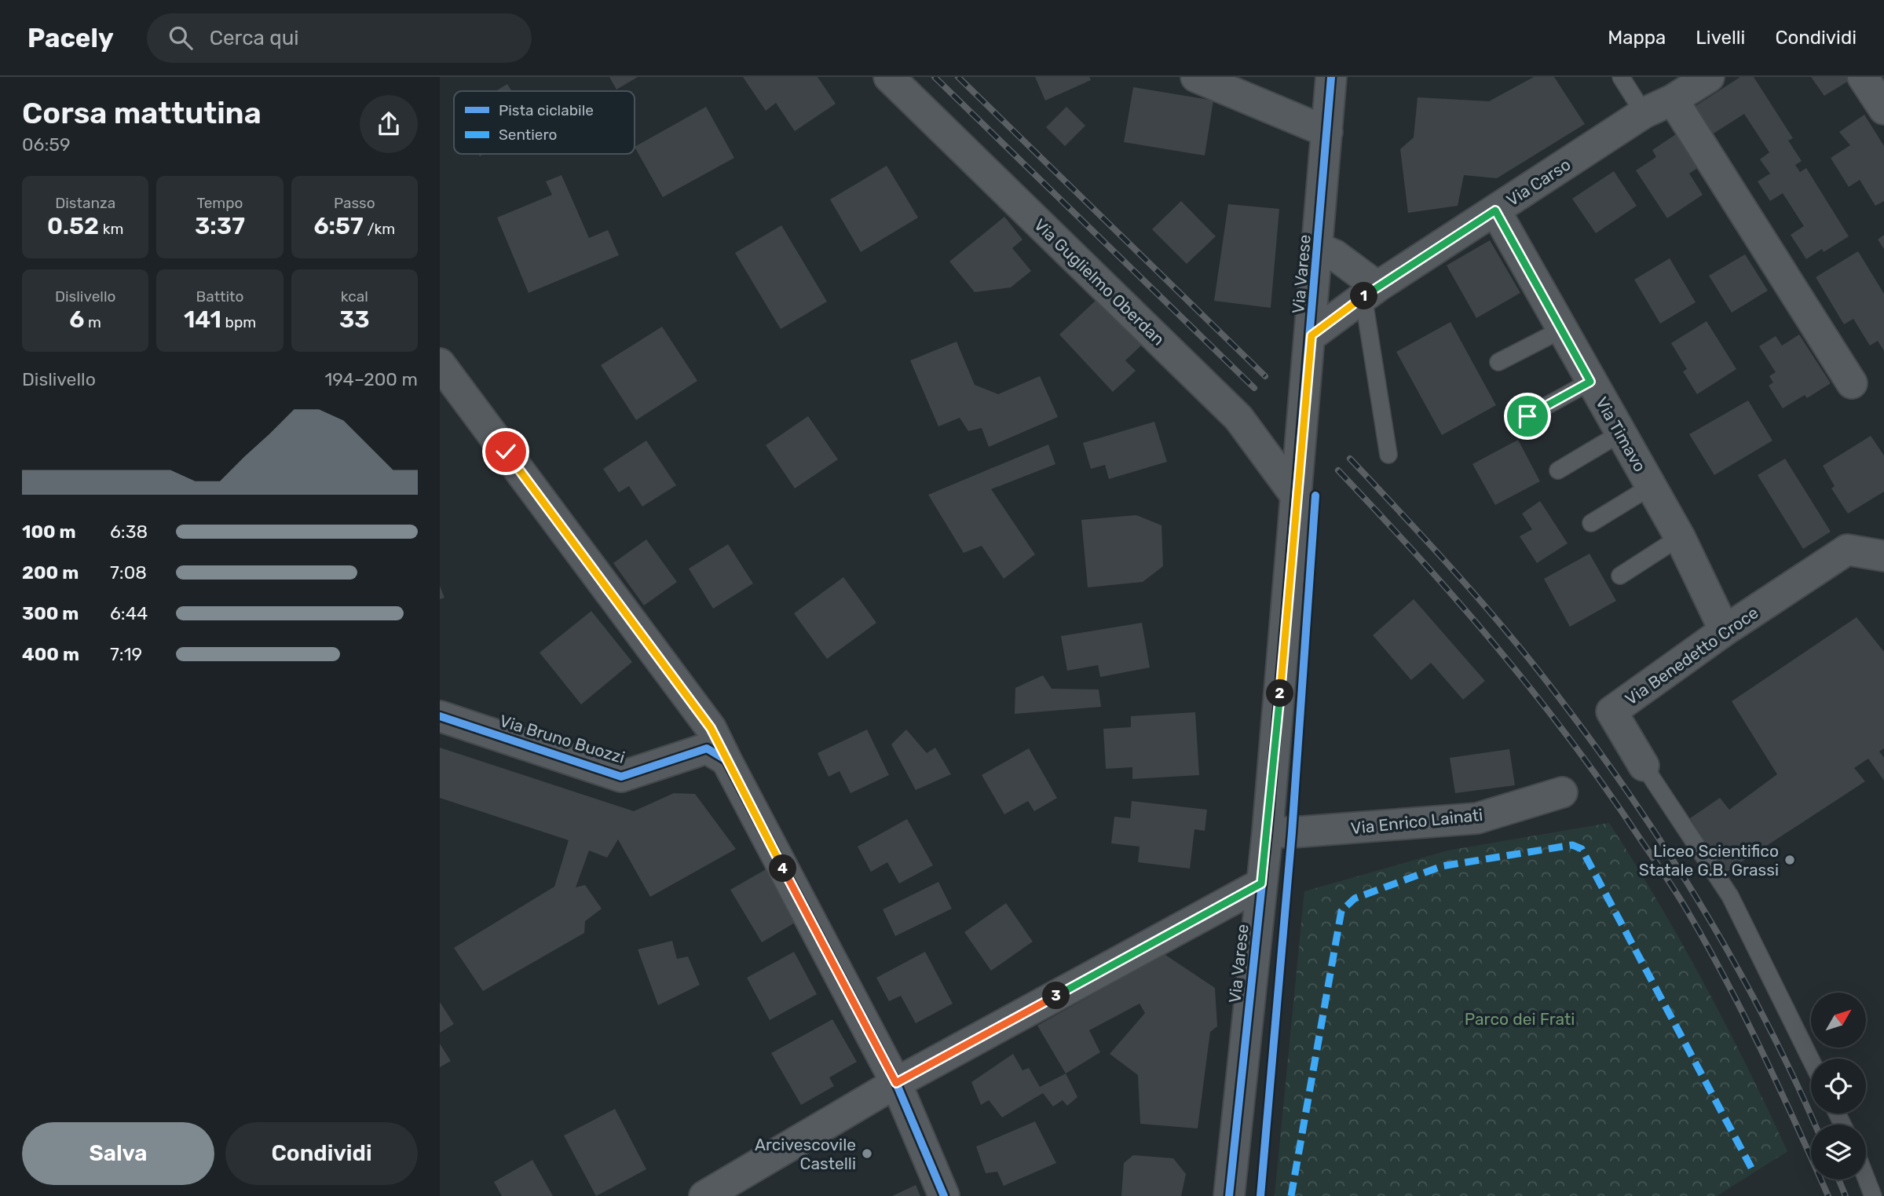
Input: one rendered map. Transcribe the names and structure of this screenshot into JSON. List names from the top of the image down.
{
  "streets": {
    "street": [
      "Via Carso",
      "Via Varese",
      "Via Guglielmo Oberdan",
      "Via Timavo",
      "Via Benedetto Croce",
      "Via Bruno Buozzi",
      "Via Enrico Lainati"
    ]
  },
  "crossings": [
    ["Via Carso", "Via Varese"],
    ["Via Carso", "Via Timavo"],
    ["Via Varese", "Via Guglielmo Oberdan"],
    ["Via Varese", "Via Enrico Lainati"],
    ["Via Timavo", "Via Benedetto Croce"]
  ],
  "parks": ["Parco dei Frati"],
  "places": ["Liceo Scientifico Statale G.B. Grassi", "Arcivescovile Castelli"],
  "legend": ["Pista ciclabile", "Sentiero"],
  "north": "top right",
  "page": {
    "header": "Pacely",
    "search": "Cerca qui",
    "nav": ["Mappa", "Livelli", "Condividi"],
    "heading": ["Corsa mattutina", "06:59"],
    "stats": [
      ["Distanza", "0.52 km"],
      ["Tempo", "3:37"],
      ["Passo", "6:57 /km"],
      ["Dislivello", "6 m"],
      ["Battito", "141 bpm"],
      ["kcal", "33"]
    ],
    "pins": [
      "1",
      "2",
      "4",
      "3"
    ],
    "chart": ["Dislivello", "194–200 m"],
    "list": [
      {
        "name": "100 m",
        "note": "6:38"
      },
      {
        "name": "200 m",
        "note": "7:08"
      },
      {
        "name": "300 m",
        "note": "6:44"
      },
      {
        "name": "400 m",
        "note": "7:19"
      }
    ],
    "buttons": ["Salva", "Condividi"]
  }
}
